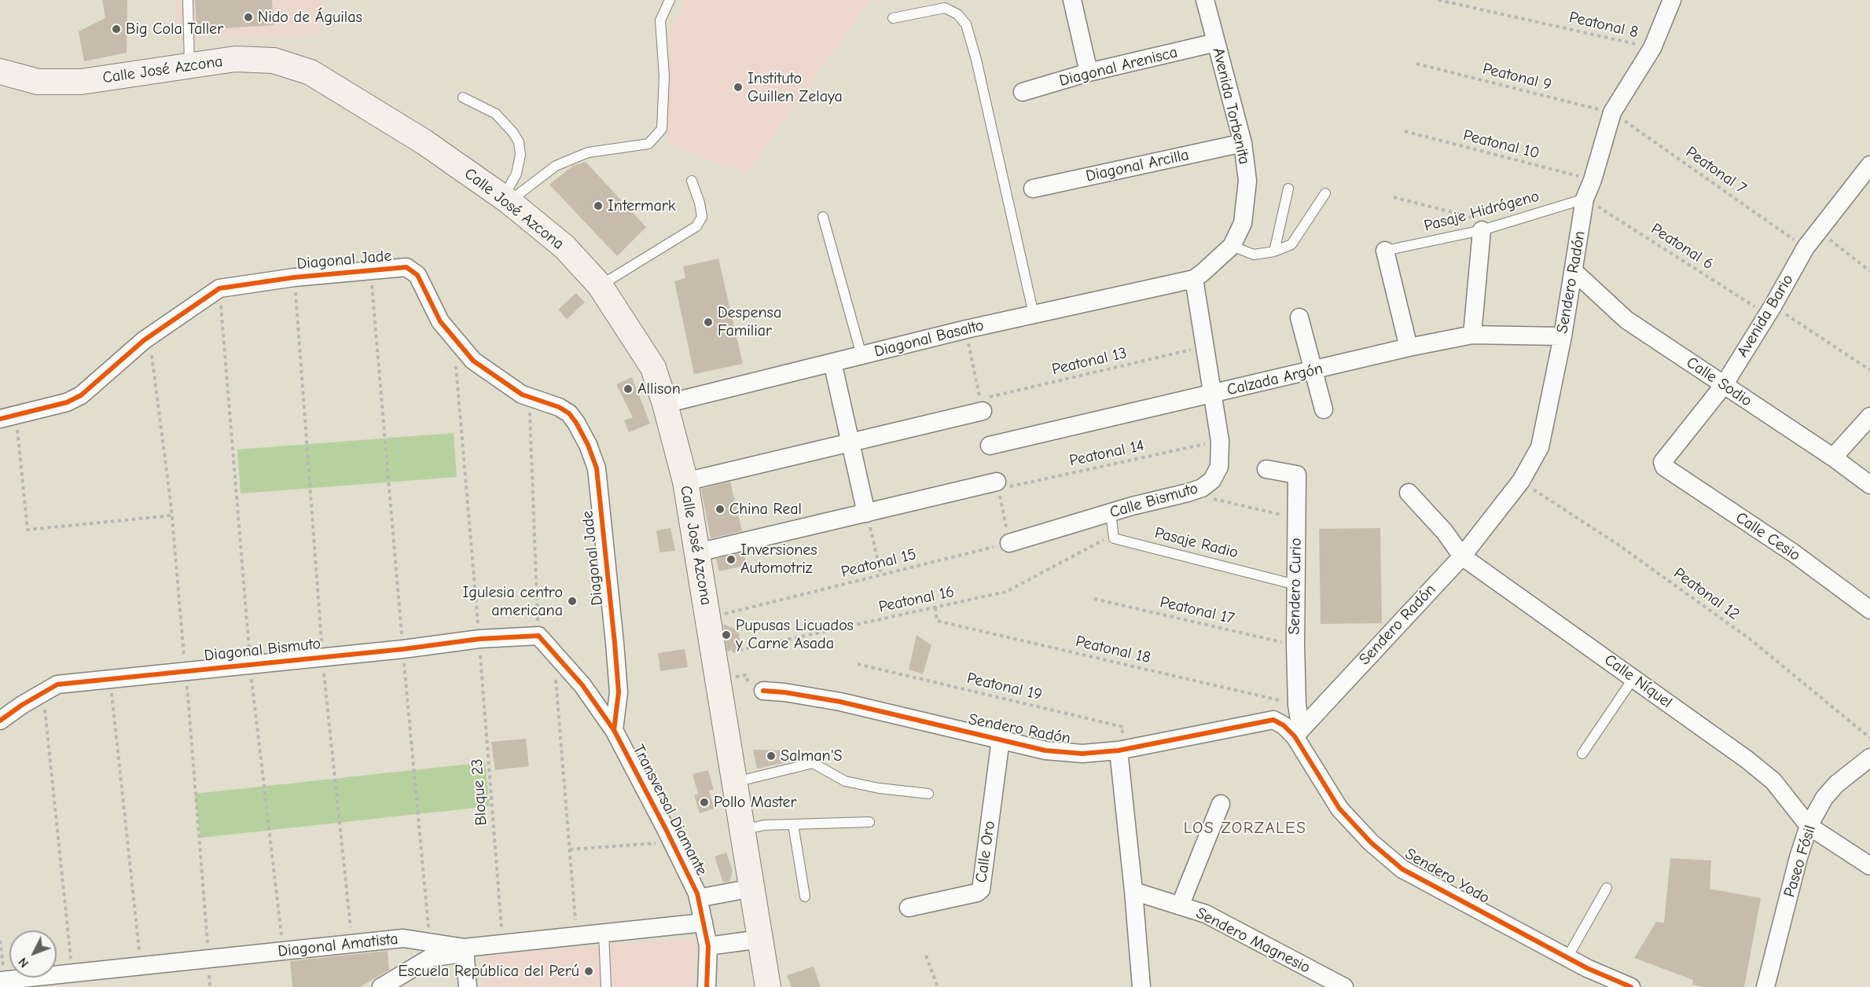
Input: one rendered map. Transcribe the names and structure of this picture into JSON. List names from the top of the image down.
{
  "streets": {
    "main road": ["Calle José Azcona"],
    "street": [
      "Diagonal Arenisca",
      "Avenida Torbenita",
      "Diagonal Arcilla",
      "Diagonal Jade",
      "Sendero Radón",
      "Avenida Bario",
      "Diagonal Basalto",
      "Calzada Argón",
      "Calle Sodio",
      "Calle Bismuto",
      "Calle Cesio",
      "Sendero Curio",
      "Diagonal Bismuto",
      "Calle Níquel",
      "Transversal Diamante",
      "Calle Oro",
      "Paseo Fósil",
      "Sendero Yodo",
      "Sendero Magnesio",
      "Diagonal Amatista"
    ],
    "lane": ["Pasaje Hidrógeno", "Pasaje Radio"],
    "path": [
      "Peatonal 8",
      "Peatonal 9",
      "Peatonal 10",
      "Peatonal 7",
      "Peatonal 6",
      "Peatonal 13",
      "Peatonal 14",
      "Peatonal 15",
      "Peatonal 12",
      "Peatonal 16",
      "Peatonal 17",
      "Peatonal 18",
      "Peatonal 19",
      "Bloque 23"
    ]
  },
  "crossings": [
    ["Peatonal 8", "Sendero Radón"],
    ["Diagonal Arenisca", "Avenida Torbenita"],
    ["Calle José Azcona", "Diagonal Basalto"],
    ["Calle José Azcona", "Peatonal 15"],
    ["Calle José Azcona", "Peatonal 16"],
    ["Peatonal 9", "Peatonal 7"],
    ["Peatonal 9", "Sendero Radón"],
    ["Avenida Torbenita", "Diagonal Arcilla"],
    ["Avenida Torbenita", "Diagonal Basalto"],
    ["Avenida Torbenita", "Calle Bismuto"],
    ["Peatonal 10", "Sendero Radón"],
    ["Peatonal 7", "Sendero Radón"],
    ["Peatonal 7", "Avenida Bario"],
    ["Pasaje Hidrógeno", "Peatonal 6"],
    ["Pasaje Hidrógeno", "Sendero Radón"],
    ["Peatonal 6", "Sendero Radón"],
    ["Peatonal 6", "Avenida Bario"],
    ["Diagonal Jade", "Bloque 23"],
    ["Diagonal Jade", "Transversal Diamante"],
    ["Sendero Radón", "Calzada Argón"],
    ["Sendero Radón", "Calle Sodio"],
    ["Sendero Radón", "Sendero Curio"],
    ["Sendero Radón", "Peatonal 12"],
    ["Sendero Radón", "Calle Níquel"],
    ["Sendero Radón", "Peatonal 19"],
    ["Sendero Radón", "Calle Oro"],
    ["Sendero Radón", "Sendero Yodo"],
    ["Avenida Bario", "Calle Sodio"],
    ["Avenida Bario", "Calle Cesio"],
    ["Diagonal Basalto", "Calle Bismuto"],
    ["Peatonal 13", "Calle Bismuto"],
    ["Calzada Argón", "Calle Bismuto"],
    ["Peatonal 14", "Calle Bismuto"],
    ["Calle Bismuto", "Peatonal 15"],
    ["Pasaje Radio", "Sendero Curio"],
    ["Pasaje Radio", "Peatonal 16"],
    ["Sendero Curio", "Peatonal 17"],
    ["Sendero Curio", "Peatonal 18"],
    ["Sendero Curio", "Sendero Yodo"],
    ["Peatonal 16", "Peatonal 18"],
    ["Diagonal Bismuto", "Bloque 23"],
    ["Diagonal Bismuto", "Transversal Diamante"],
    ["Calle Níquel", "Paseo Fósil"],
    ["Bloque 23", "Diagonal Amatista"],
    ["Transversal Diamante", "Diagonal Amatista"]
  ],
  "districts": ["LOS ZORZALES"],
  "places": [
    "Nido de Águilas",
    "Big Cola Taller",
    "Instituto Guillen Zelaya",
    "Intermark",
    "Despensa Familiar",
    "Allison",
    "China Real",
    "Inversiones Automotriz",
    "Igulesia centro americana",
    "Pupusas Licuados y Carne Asada",
    "Salman'S",
    "Pollo Master",
    "Escuela República del Perú"
  ],
  "north": "bottom left"
}
